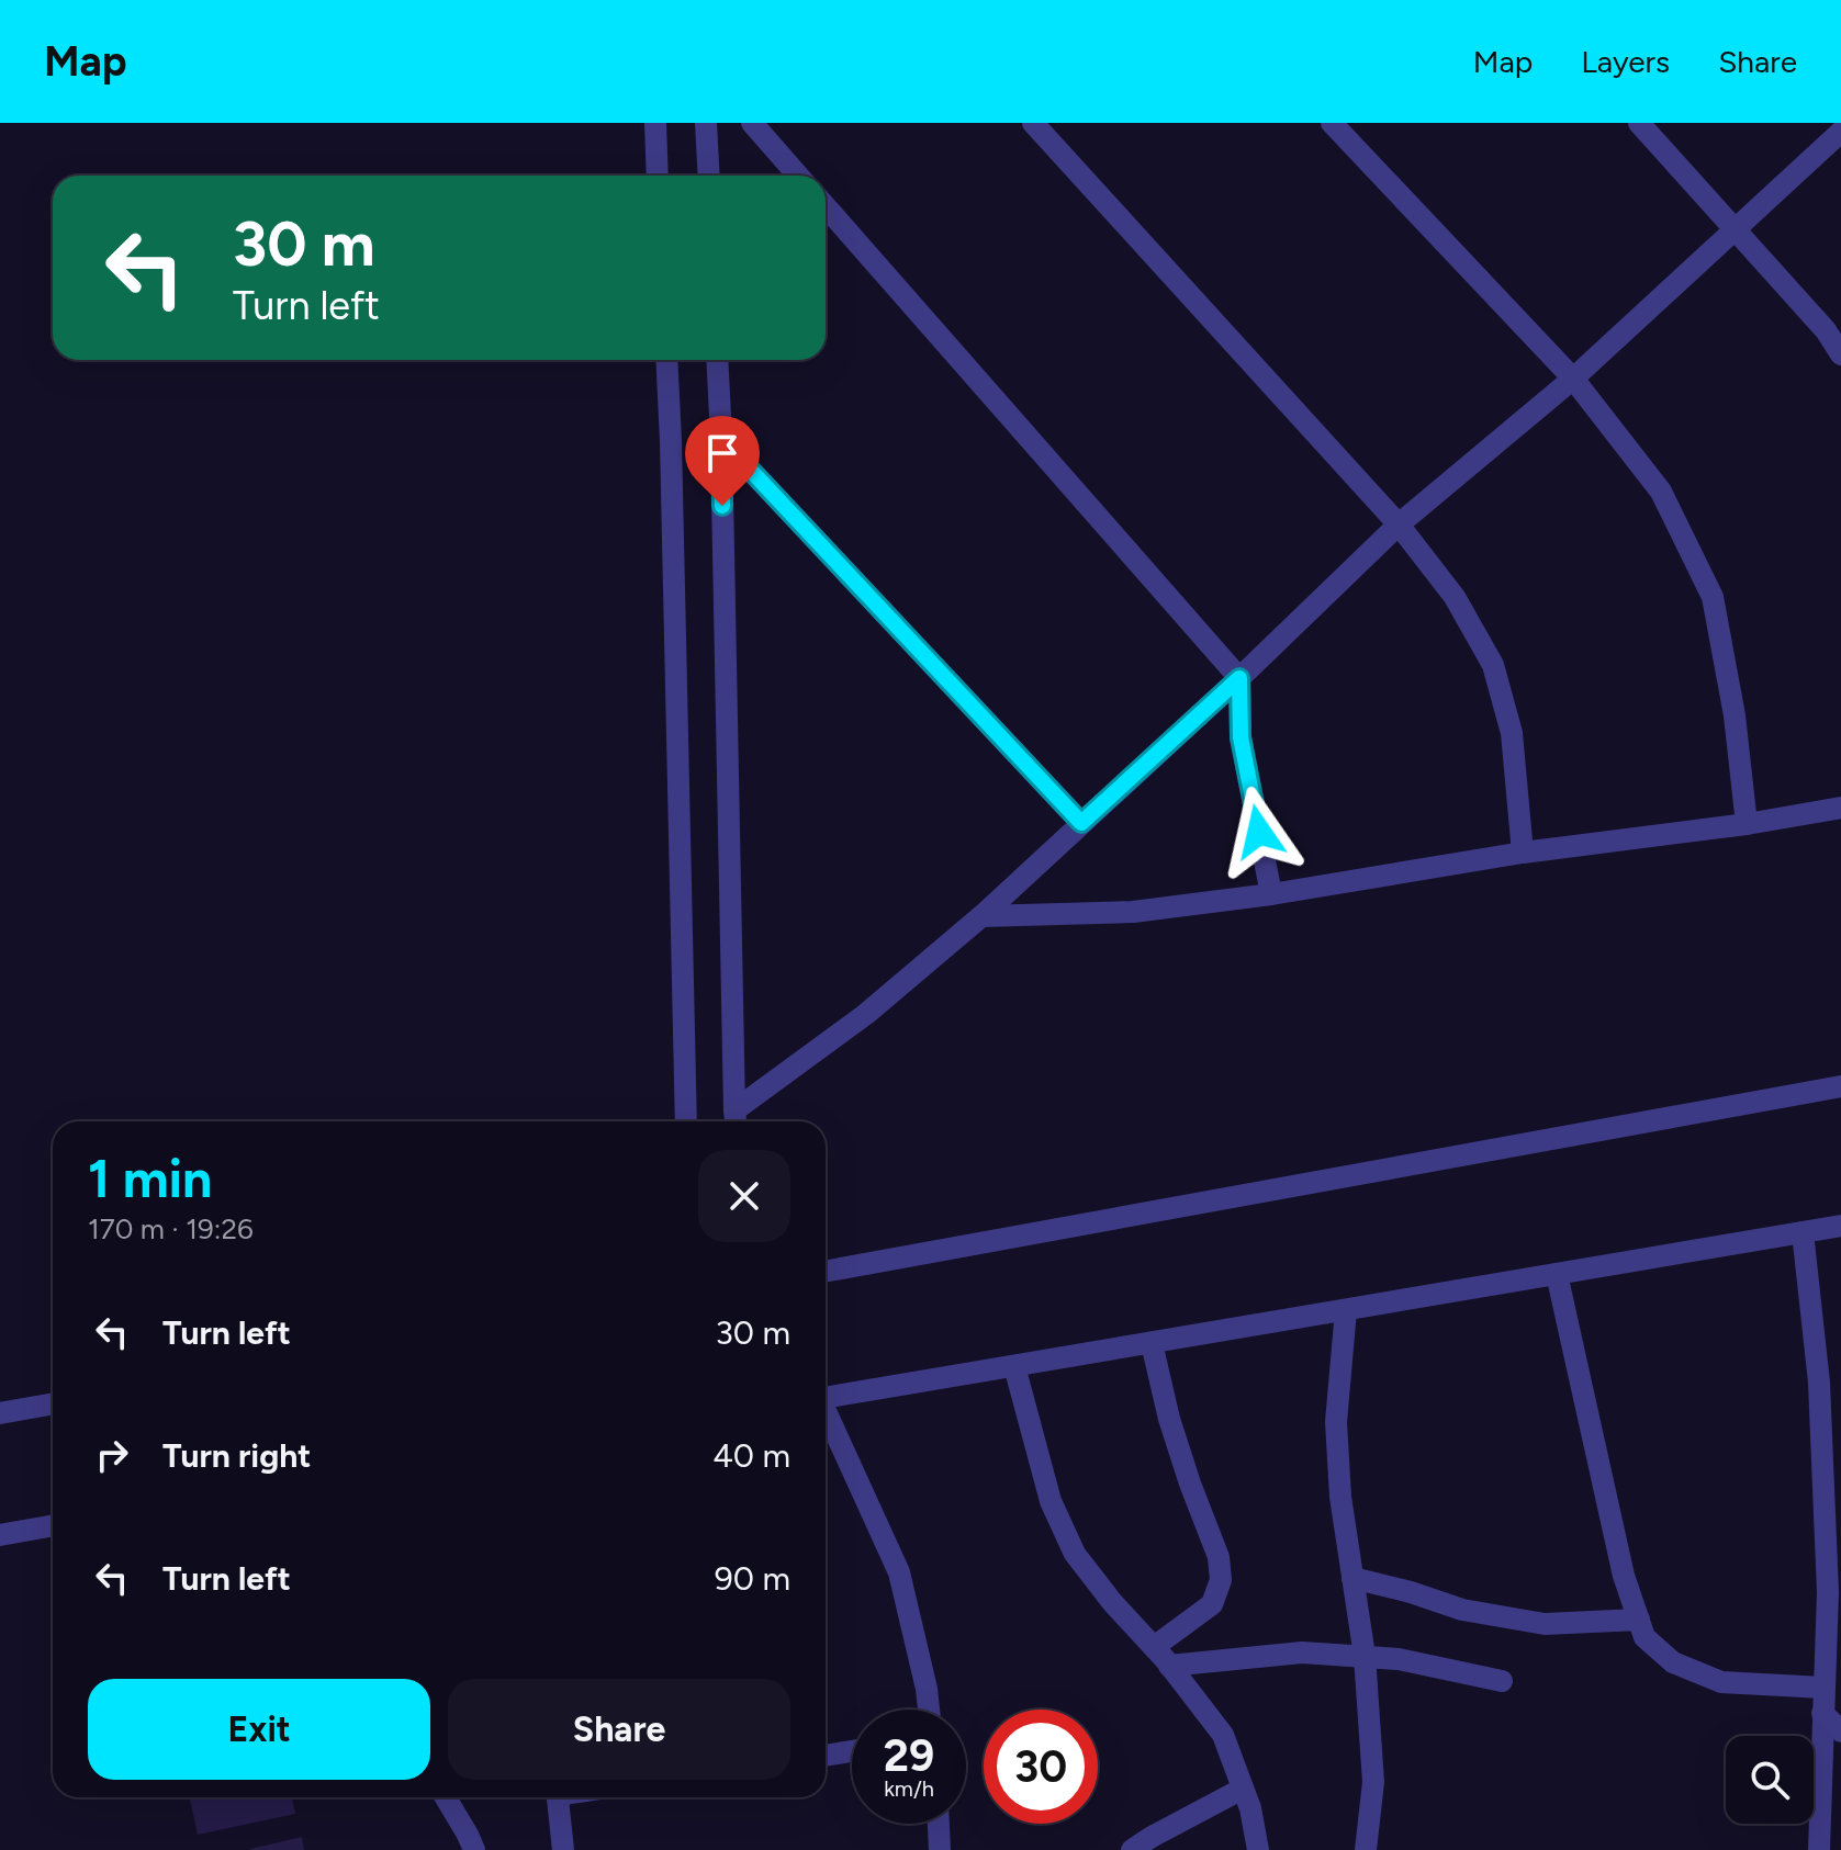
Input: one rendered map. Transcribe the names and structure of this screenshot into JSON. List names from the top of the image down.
{
  "page": {
    "header": "Map",
    "nav": ["Map", "Layers", "Share"],
    "turn": ["30 m", "Turn left"],
    "heading": ["1 min", "170 m · 19:26"],
    "list": [
      {
        "name": "Turn left",
        "value": "30 m"
      },
      {
        "name": "Turn right",
        "value": "40 m"
      },
      {
        "name": "Turn left",
        "value": "90 m"
      }
    ],
    "buttons": ["Exit", "Share"],
    "speed": "29 km/h",
    "limit": "30"
  }
}
